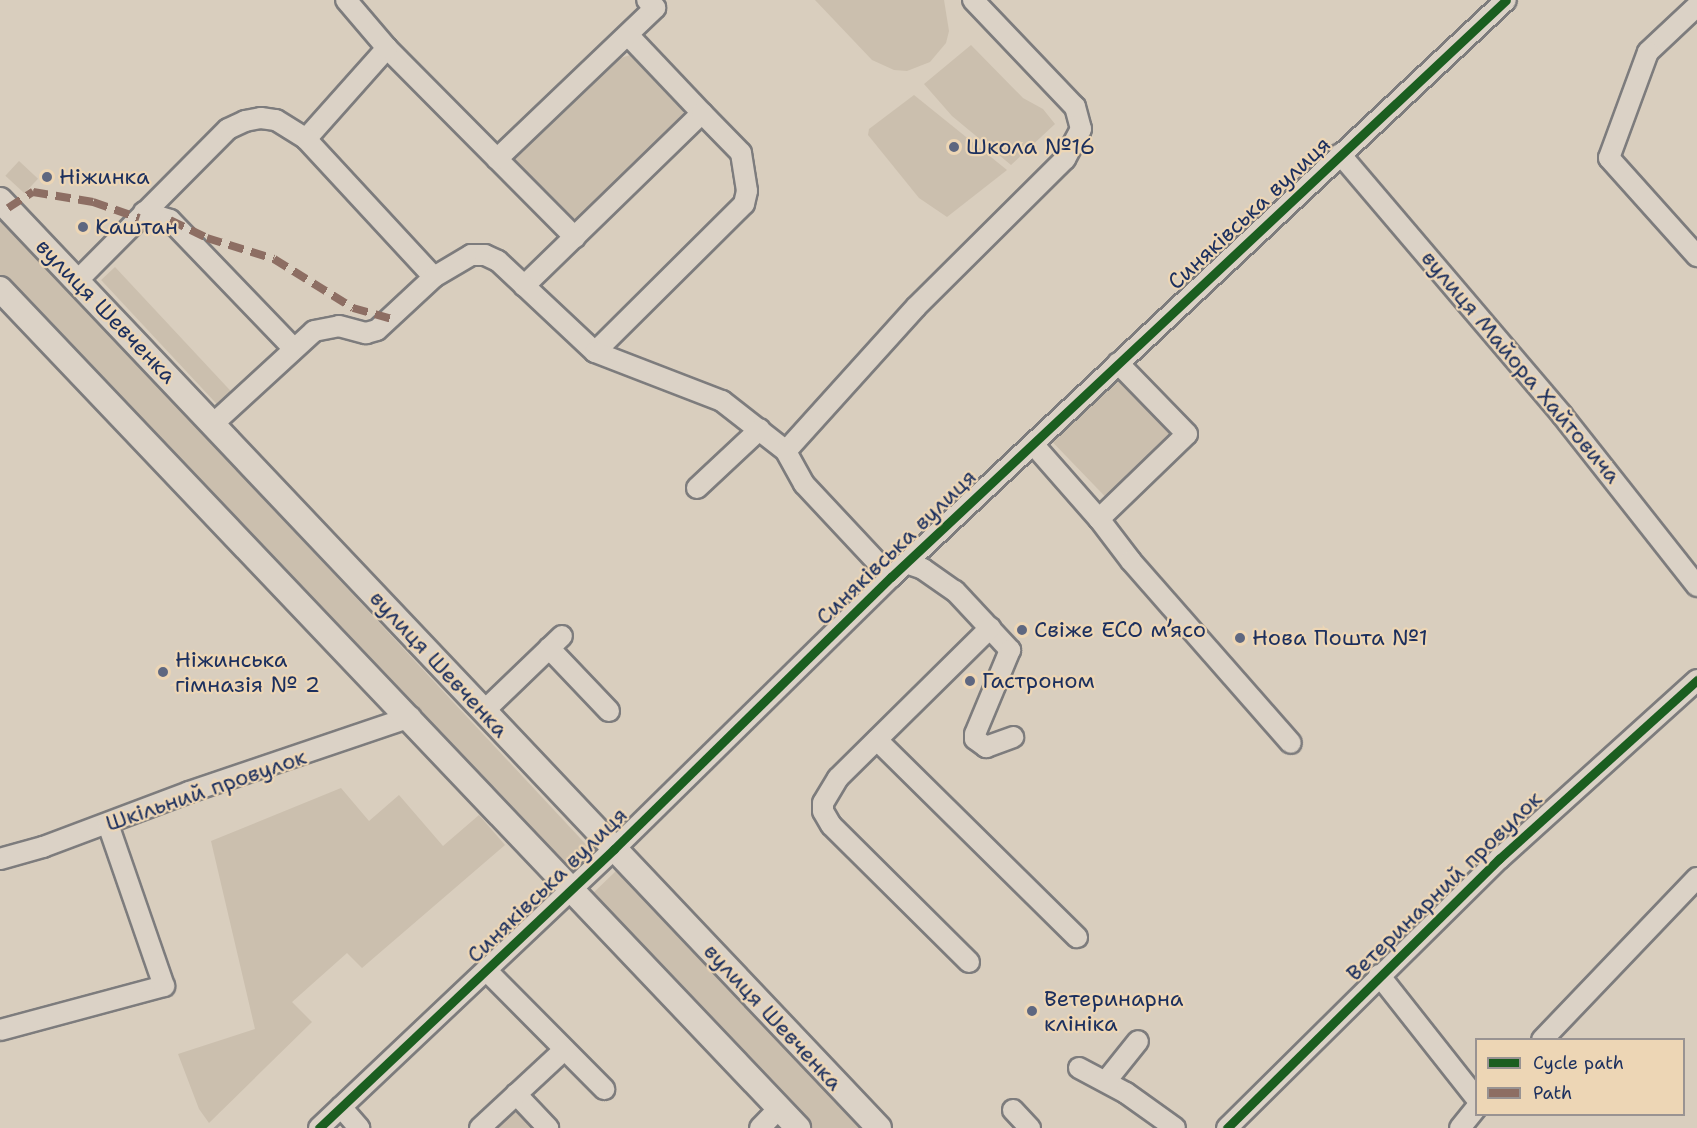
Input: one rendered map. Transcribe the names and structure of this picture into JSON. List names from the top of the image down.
{
  "streets": {
    "main road": ["вулиця Шевченка"],
    "street": [
      "Синяківська вулиця",
      "вулиця Майора Хайтовича",
      "Шкільний провулок",
      "Ветеринарний провулок"
    ]
  },
  "crossings": [
    ["Синяківська вулиця", "вулиця Шевченка"],
    ["Синяківська вулиця", "вулиця Майора Хайтовича"]
  ],
  "places": [
    "Школа №16",
    "Ніжинка",
    "Каштан",
    "Свіже ECO м’ясо",
    "Нова Пошта №1",
    "Ніжинська гімназія № 2",
    "Гастроном",
    "Ветеринарна клініка"
  ],
  "legend": ["Cycle path", "Path"]
}
